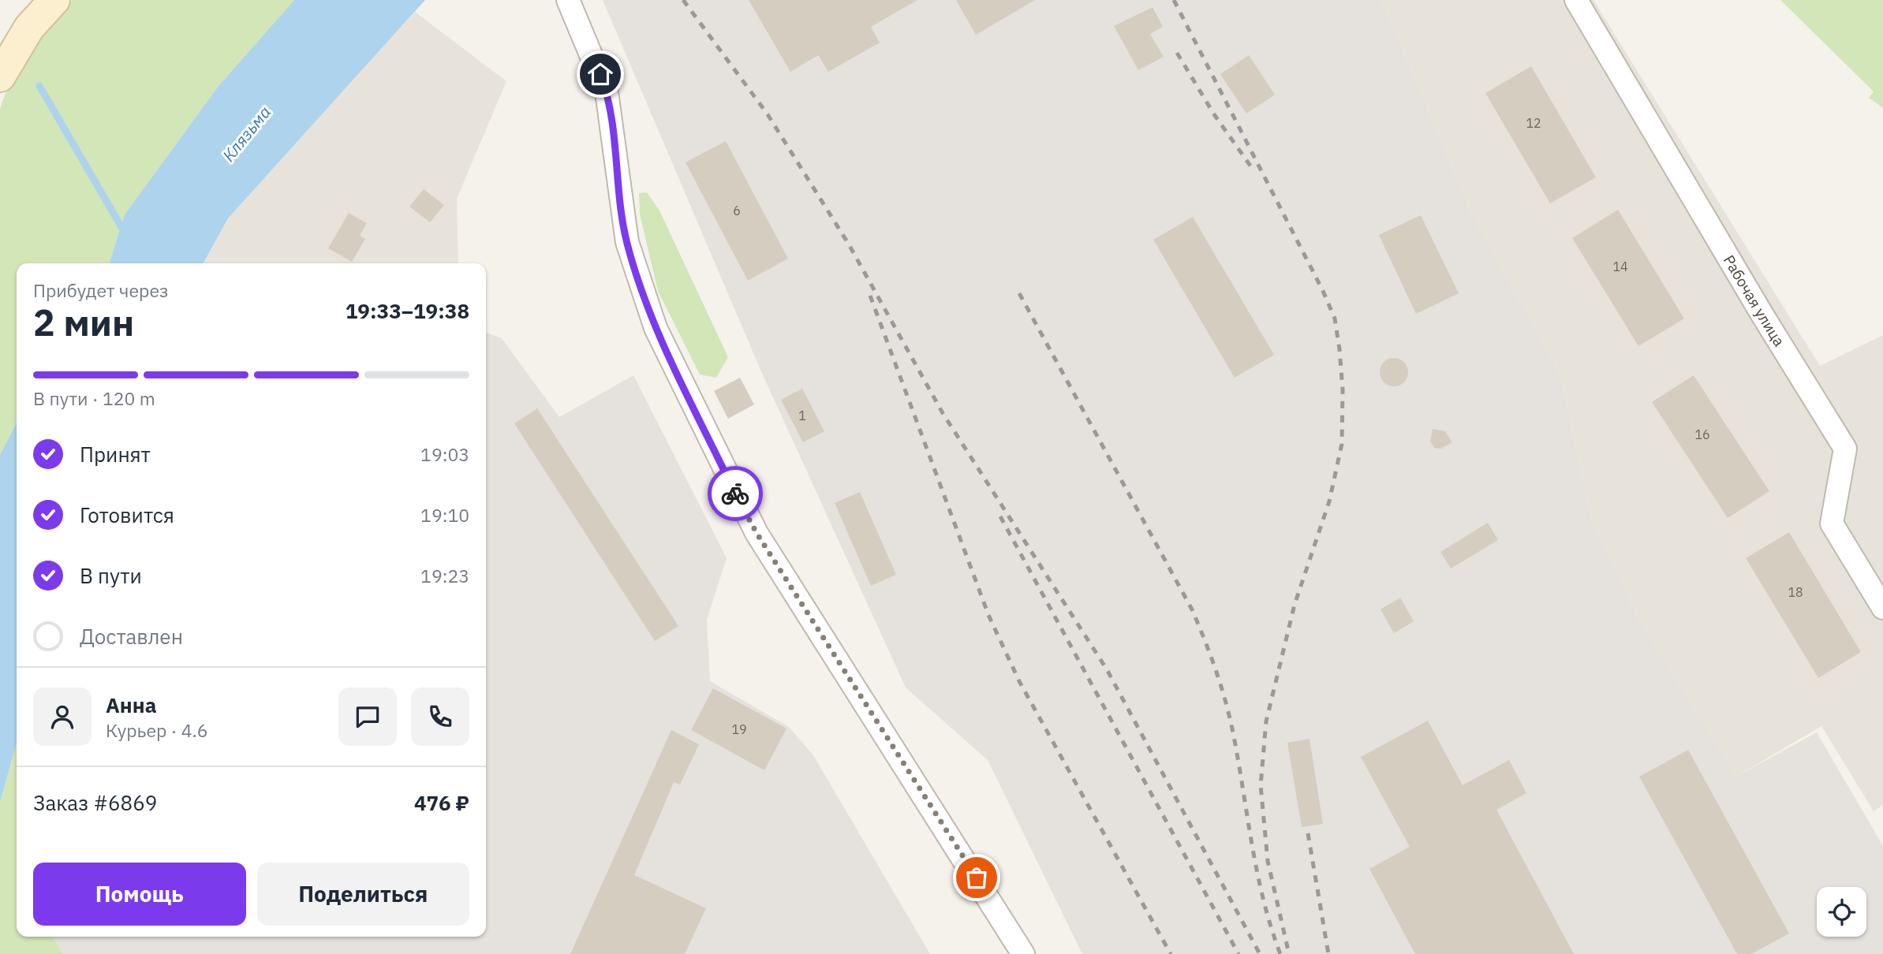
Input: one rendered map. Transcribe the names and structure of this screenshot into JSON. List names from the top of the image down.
{
  "streets": {
    "street": ["Рабочая улица"]
  },
  "water": ["Клязьма"],
  "house_numbers": [
    "12",
    "6",
    "14",
    "1",
    "16",
    "18",
    "19"
  ],
  "page": {
    "heading": ["2 мин", "Прибудет через", "19:33–19:38"],
    "panel": [
      "Анна",
      "Курьер · 4.6",
      "Заказ #6869",
      "476 ₽"
    ],
    "bar": "В пути · 120 m",
    "list": [
      ["Принят", "19:03"],
      ["Готовится", "19:10"],
      ["В пути", "19:23"],
      "Доставлен"
    ],
    "buttons": ["Помощь", "Поделиться"]
  }
}
